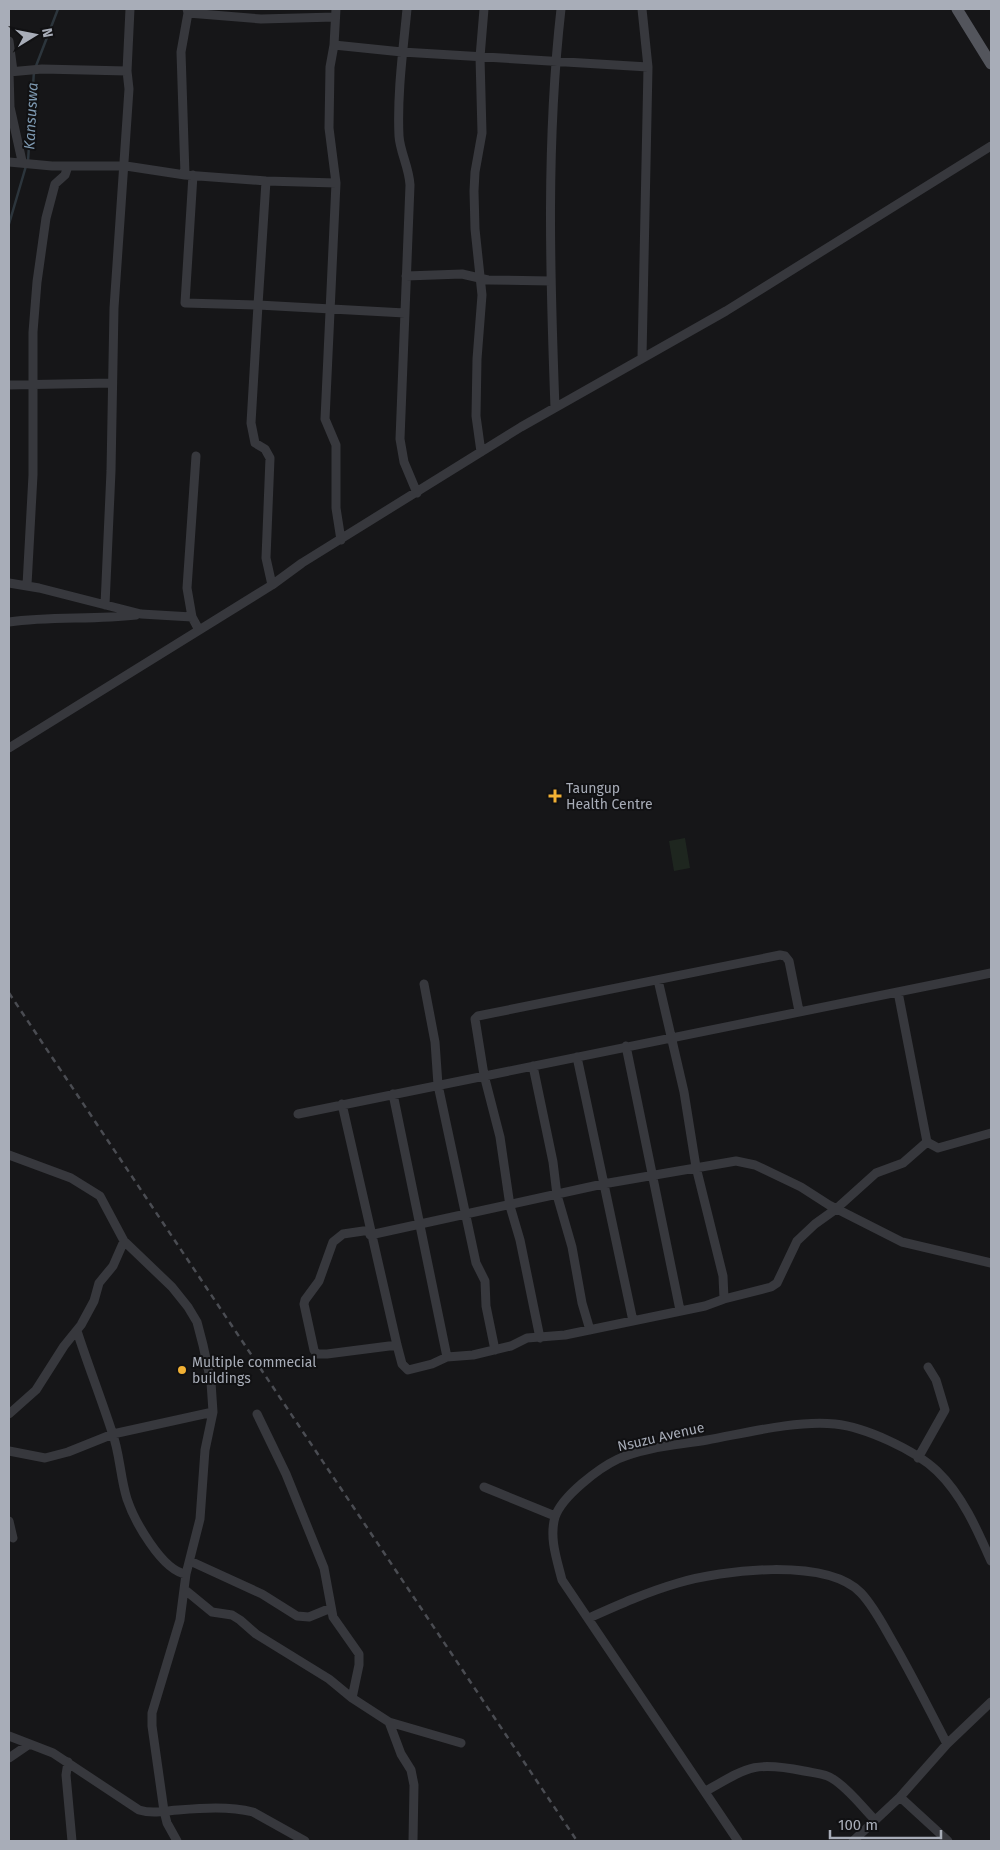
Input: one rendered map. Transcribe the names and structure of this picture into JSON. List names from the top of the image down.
{
  "streets": {
    "street": ["Nsuzu Avenue"]
  },
  "water": ["Kansuswa"],
  "places": {
    "health": ["Taungup Health Centre"],
    "other": ["Multiple commecial buildings"]
  },
  "scale_bar": "100 m",
  "north": "right"
}
